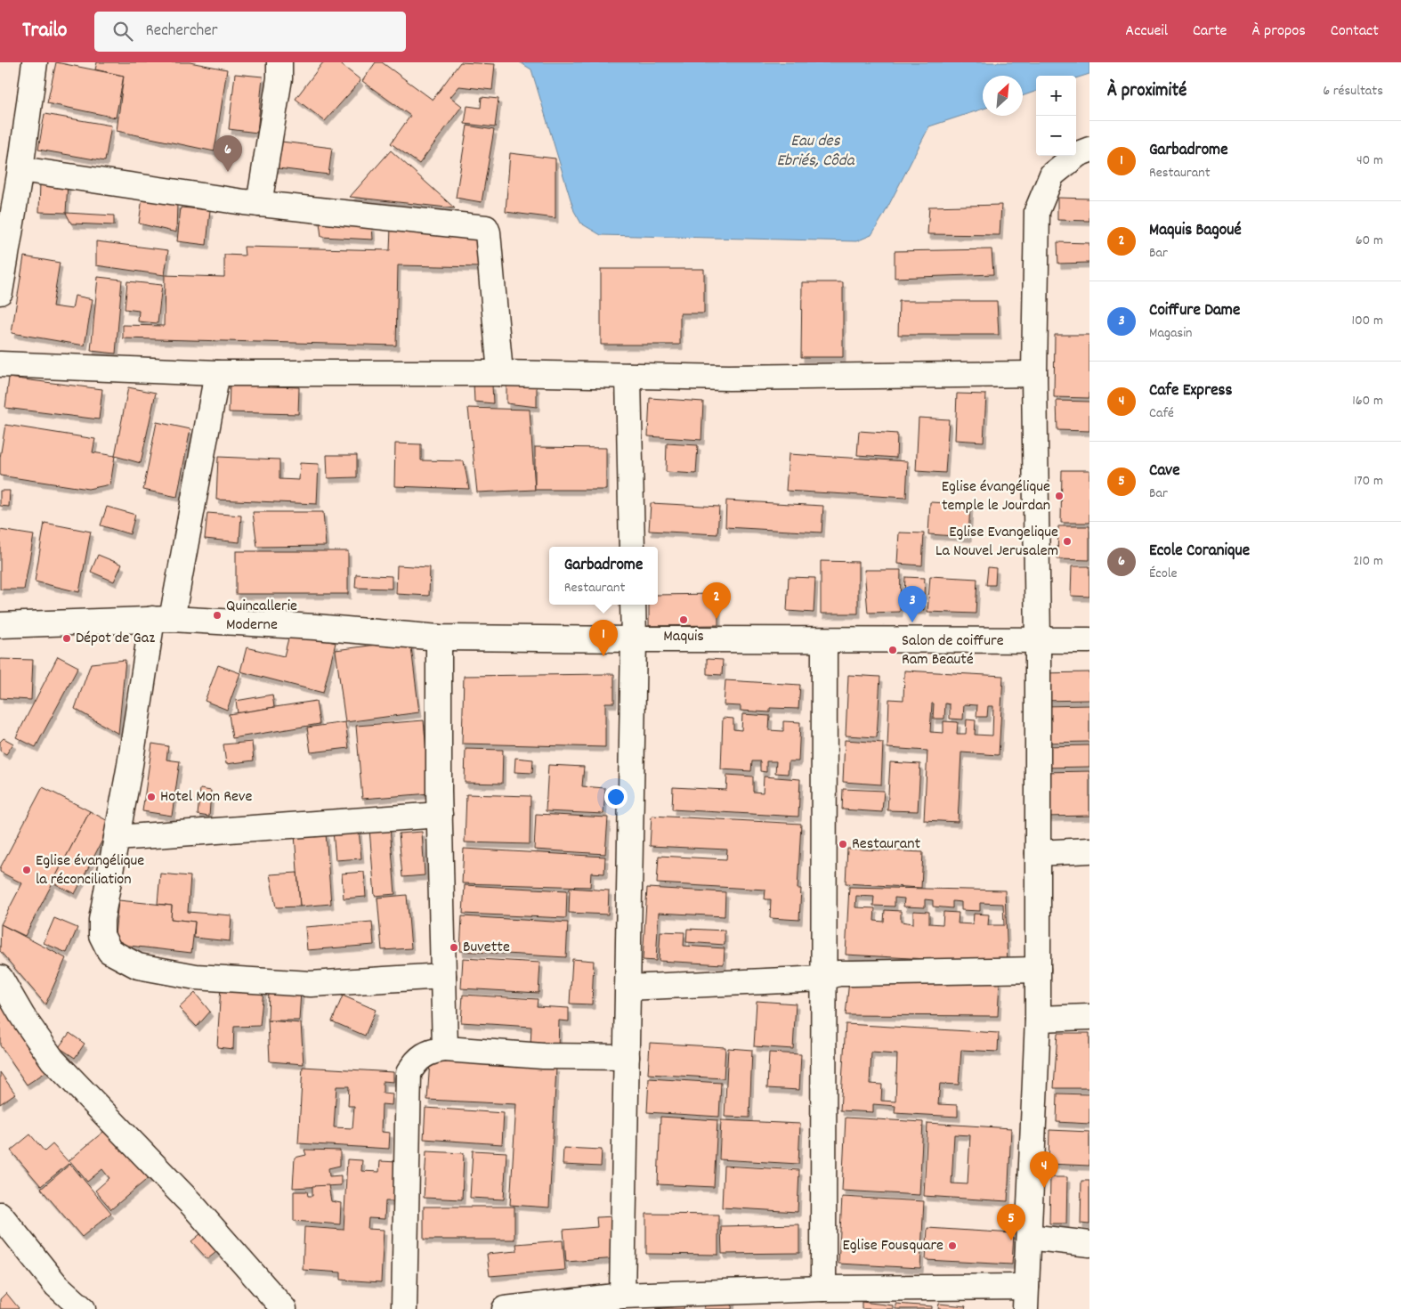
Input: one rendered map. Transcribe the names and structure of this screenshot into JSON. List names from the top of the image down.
{
  "water": ["Eau des Ebriés, Côda"],
  "places": [
    "Eglise évangélique temple le Jourdan",
    "Eglise Evangelique La Nouvel Jerusalem",
    "Quincallerie Moderne",
    "Maquis",
    "Dépot de Gaz",
    "Salon de coiffure Ram Beauté",
    "Hotel Mon Reve",
    "Restaurant",
    "Eglise évangélique la réconciliation",
    "Buvette",
    "Eglise Fousquare"
  ],
  "north": "top right",
  "page": {
    "header": "Trailo",
    "search": "Rechercher",
    "nav": [
      "Accueil",
      "Carte",
      "À propos",
      "Contact"
    ],
    "heading": ["À proximité", "6 résultats"],
    "map_buttons": ["+", "−"],
    "list": [
      {
        "mark": "1",
        "name": "Garbadrome",
        "note": "Restaurant",
        "value": "40 m"
      },
      {
        "mark": "2",
        "name": "Maquis Bagoué",
        "note": "Bar",
        "value": "60 m"
      },
      {
        "mark": "3",
        "name": "Coiffure Dame",
        "note": "Magasin",
        "value": "100 m"
      },
      {
        "mark": "4",
        "name": "Cafe Express",
        "note": "Café",
        "value": "160 m"
      },
      {
        "mark": "5",
        "name": "Cave",
        "note": "Bar",
        "value": "170 m"
      },
      {
        "mark": "6",
        "name": "Ecole Coranique",
        "note": "École",
        "value": "210 m"
      }
    ],
    "pins": [
      "6",
      "2",
      "3",
      "1",
      "4",
      "5"
    ],
    "popup": ["Garbadrome", "Restaurant"]
  }
}
